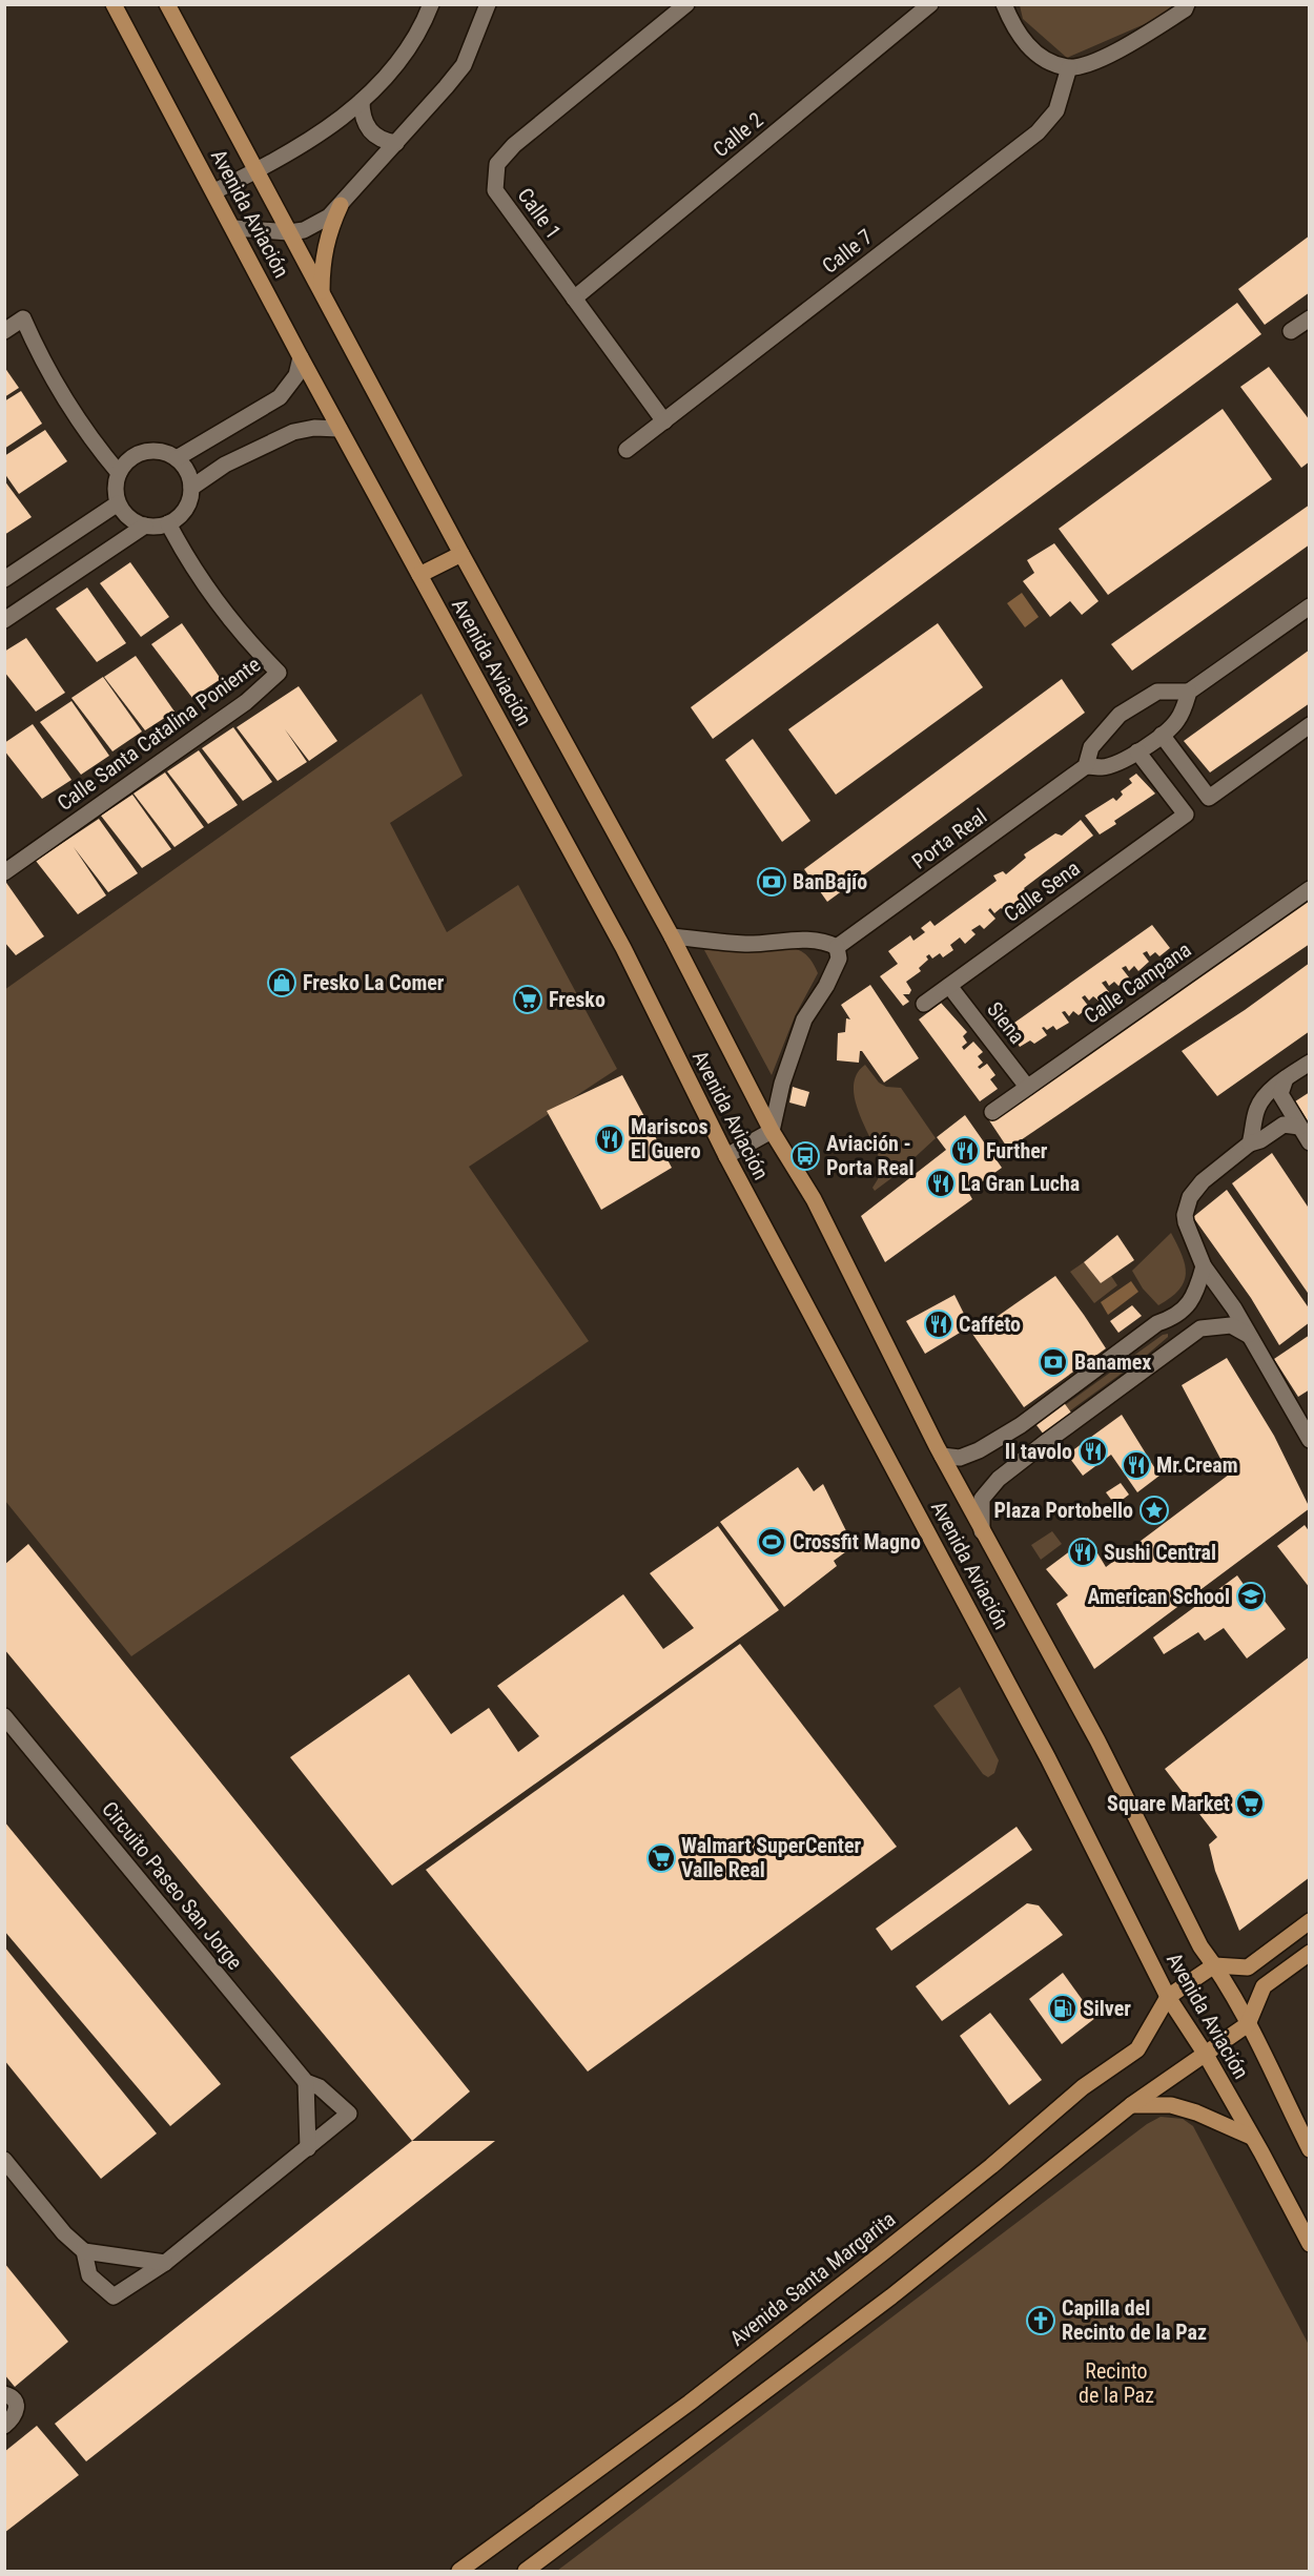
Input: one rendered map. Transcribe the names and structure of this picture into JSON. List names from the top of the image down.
{
  "streets": {
    "main road": ["Avenida Aviación", "Avenida Santa Margarita"],
    "street": [
      "Calle 2",
      "Calle 1",
      "Calle 7",
      "Calle Santa Catalina Poniente",
      "Porta Real",
      "Calle Sena",
      "Calle Campana",
      "Siena",
      "Circuito Paseo San Jorge"
    ]
  },
  "crossings": [
    ["Calle 2", "Calle 1"],
    ["Avenida Aviación", "Avenida Santa Margarita"],
    ["Calle 1", "Calle 7"],
    ["Porta Real", "Calle Sena"],
    ["Calle Sena", "Siena"],
    ["Calle Campana", "Siena"]
  ],
  "parks": ["Recinto de la Paz"],
  "places": {
    "bank": ["BanBajío", "Banamex"],
    "shop": ["Fresko La Comer"],
    "supermarket": ["Fresko", "Square Market", "Walmart SuperCenter Valle Real"],
    "restaurant": [
      "Mariscos El Guero",
      "Further",
      "La Gran Lucha",
      "Caffeto",
      "Il tavolo",
      "Mr.Cream",
      "Sushi Central"
    ],
    "bus stop": ["Aviación - Porta Real"],
    "place": ["Plaza Portobello"],
    "sports": ["Crossfit Magno"],
    "school or university": ["American School"],
    "fuel station": ["Silver"],
    "church": ["Capilla del Recinto de la Paz"]
  }
}
